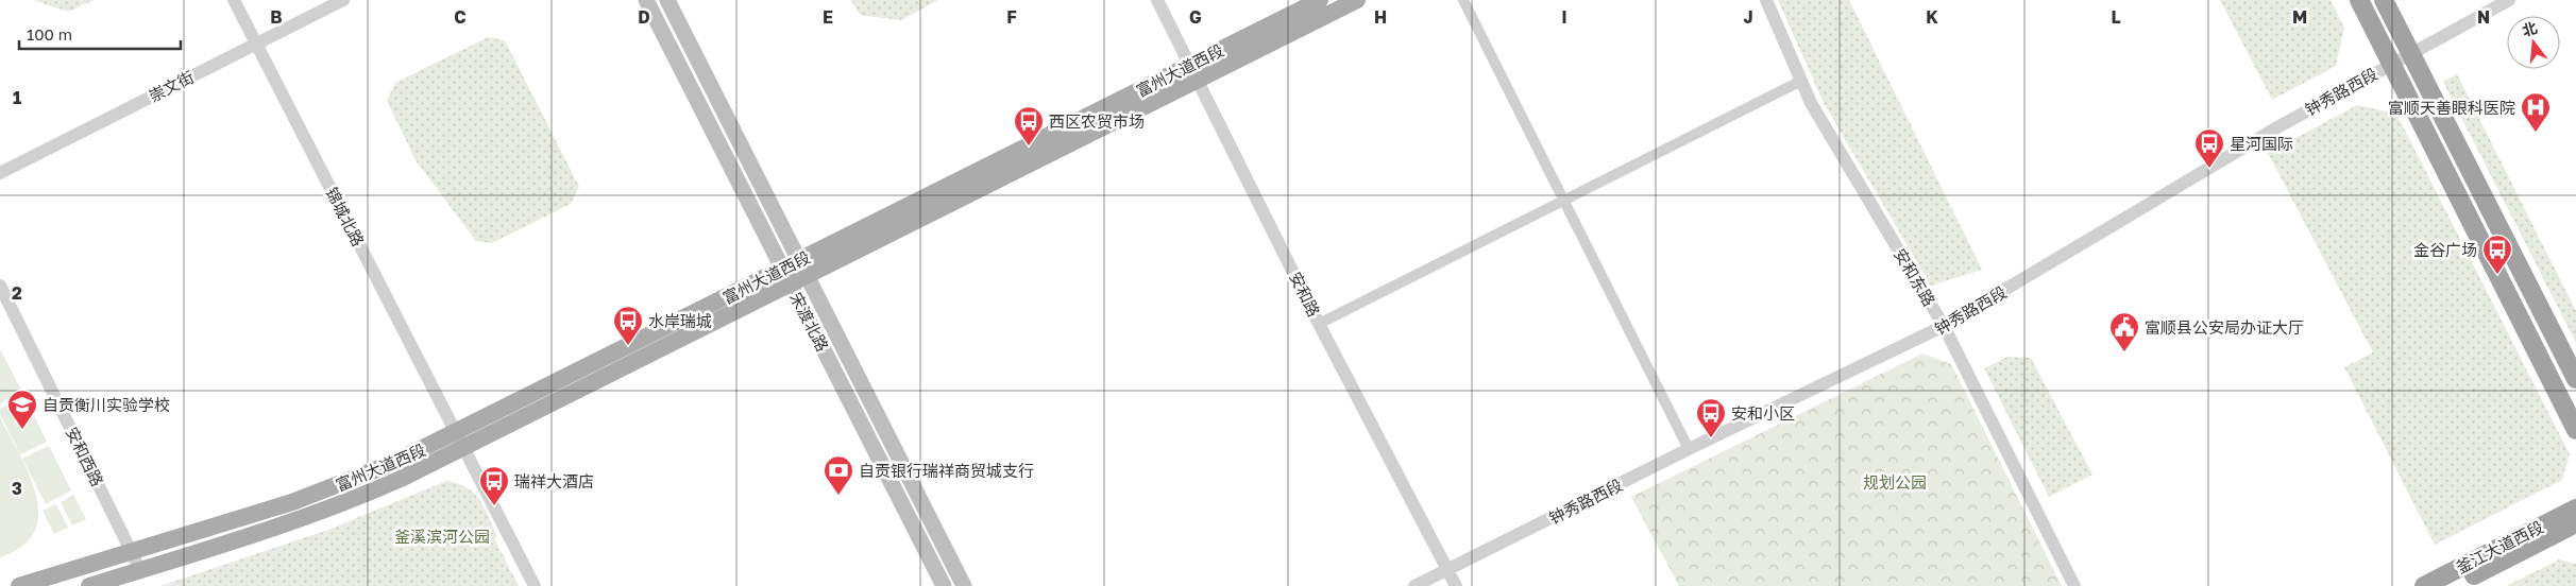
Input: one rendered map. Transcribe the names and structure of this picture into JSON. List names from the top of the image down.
{
  "streets": {
    "highway": ["釜江大道西段"],
    "main road": ["富州大道西段", "宋渡北路"],
    "street": [
      "崇文街",
      "钟秀路西段",
      "锦城北路",
      "安和东路",
      "安和路",
      "安和西路"
    ]
  },
  "crossings": [
    ["富州大道西段", "锦城北路"],
    ["富州大道西段", "安和路"],
    ["富州大道西段", "宋渡北路"],
    ["富州大道西段", "安和西路"],
    ["崇文街", "锦城北路"],
    ["钟秀路西段", "安和东路"],
    ["钟秀路西段", "安和路"]
  ],
  "parks": ["规划公园", "釜溪滨河公园"],
  "places": {
    "hospital": ["富顺天善眼科医院"],
    "bus stop": [
      "西区农贸市场",
      "星河国际",
      "金谷广场",
      "水岸瑞城",
      "安和小区",
      "瑞祥大酒店"
    ],
    "public building": ["富顺县公安局办证大厅"],
    "school or university": ["自贡衡川实验学校"],
    "bank": ["自贡银行瑞祥商贸城支行"]
  },
  "scale_bar": "100 m",
  "north": "top",
  "grid": {
    "columns": [
      "B",
      "C",
      "D",
      "E",
      "F",
      "G",
      "H",
      "I",
      "J",
      "K",
      "L",
      "M",
      "N"
    ],
    "rows": ["1", "2", "3"]
  }
}
